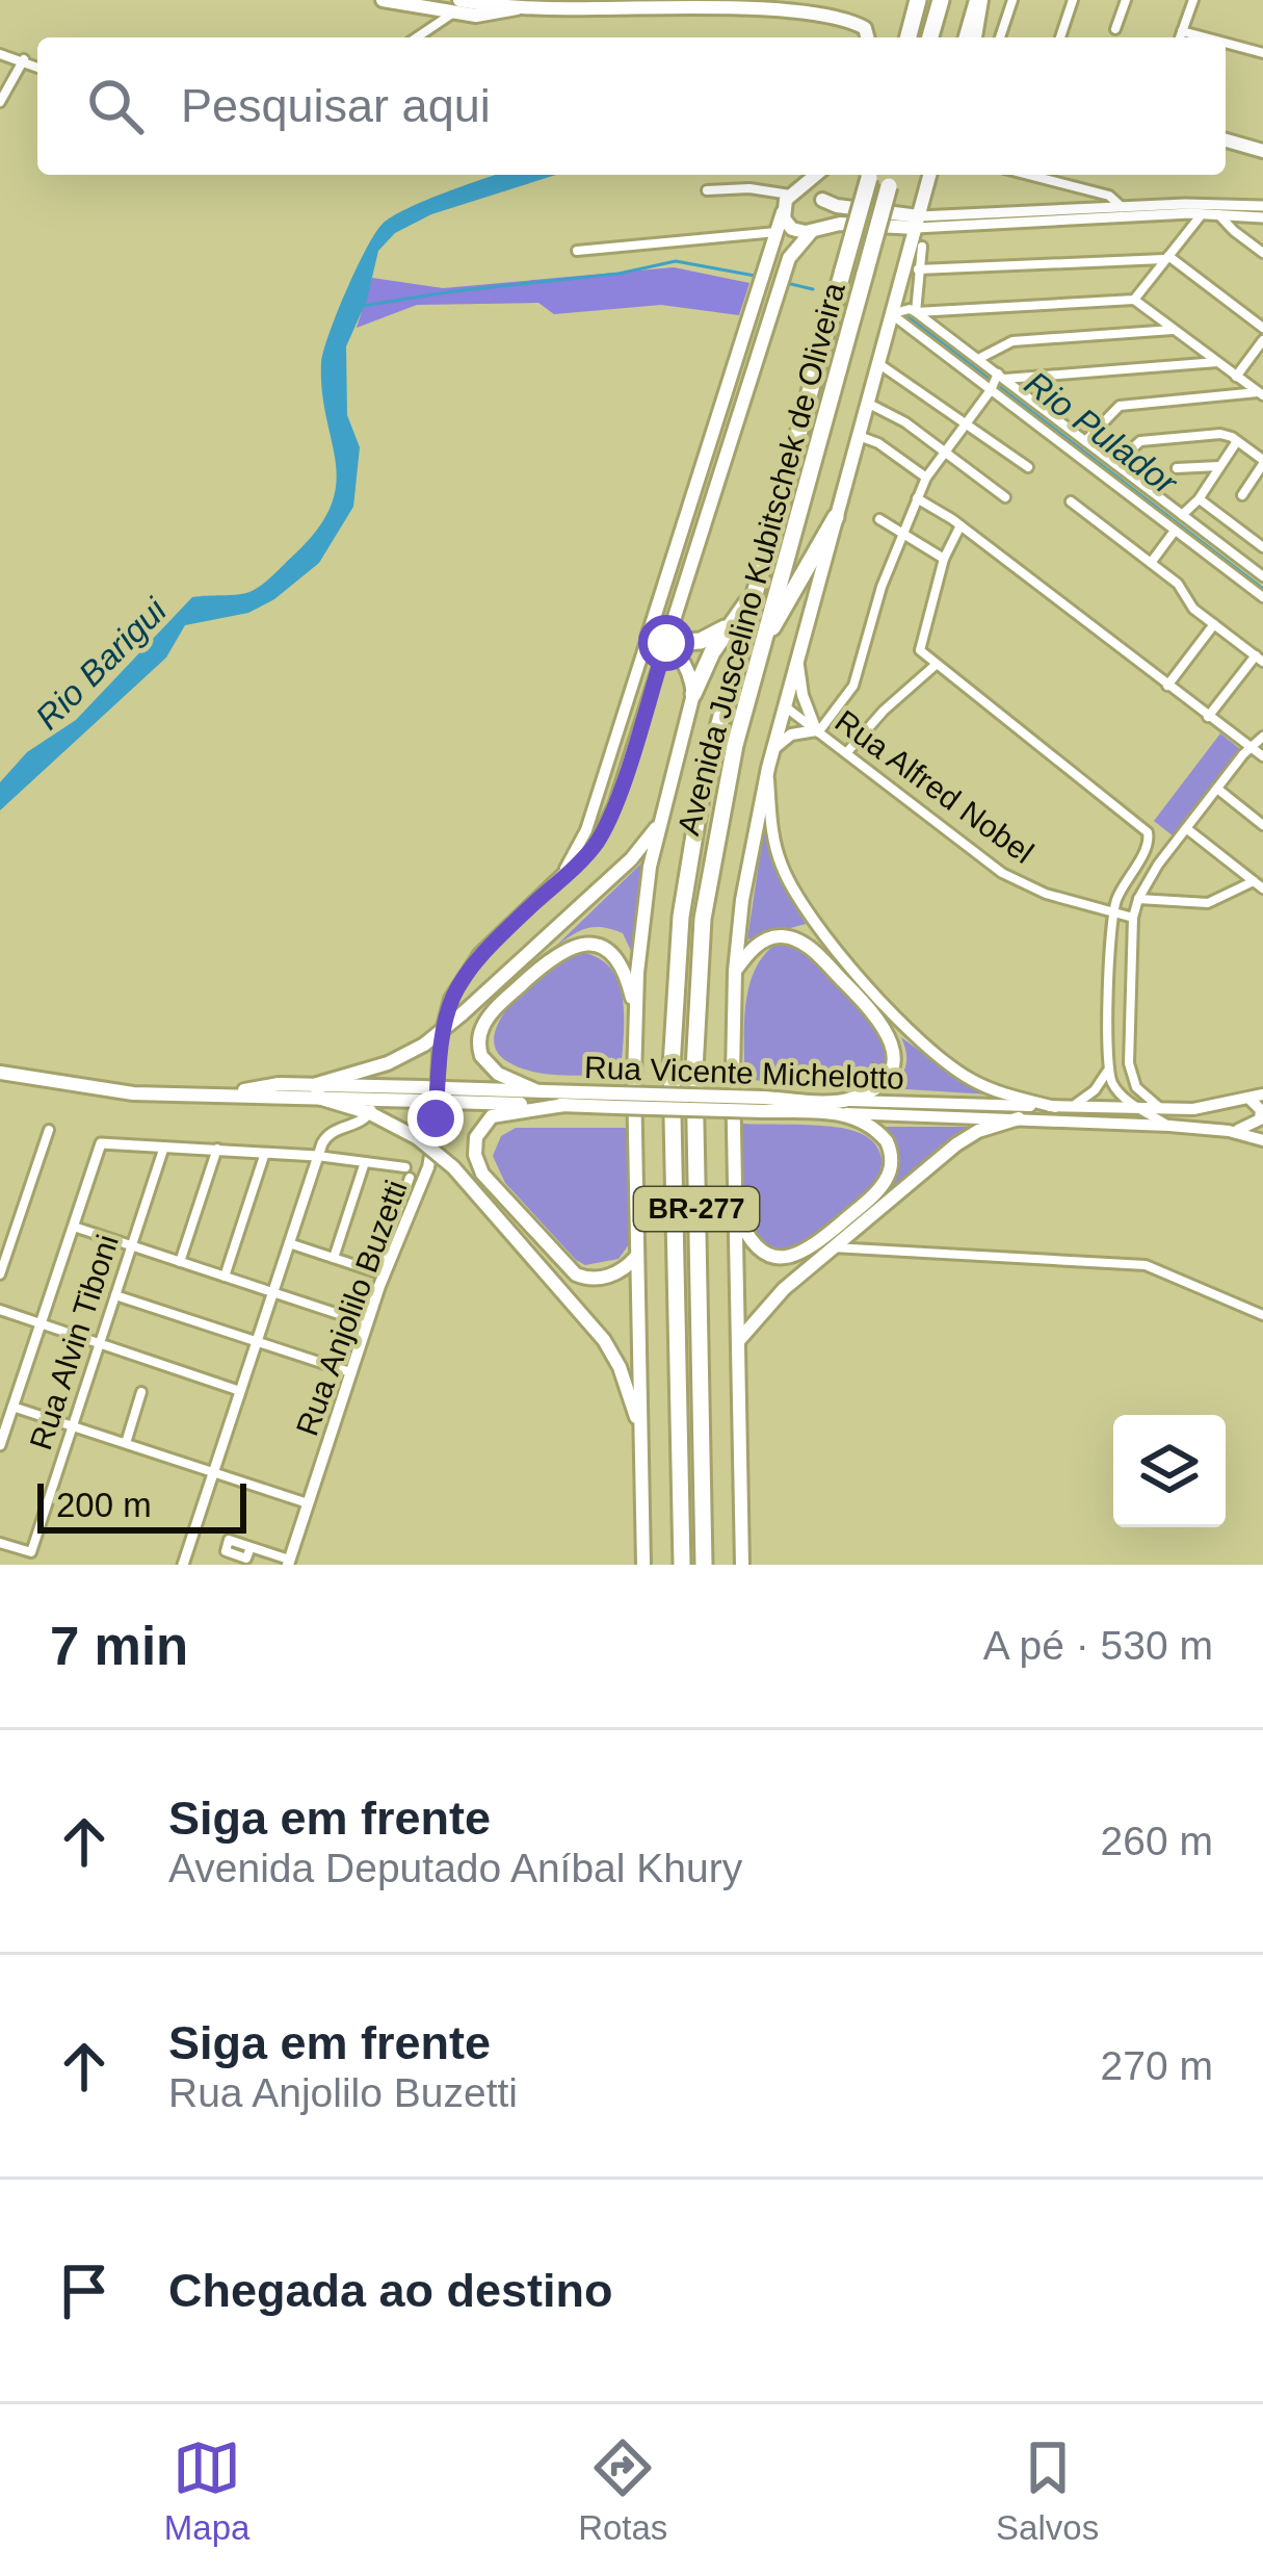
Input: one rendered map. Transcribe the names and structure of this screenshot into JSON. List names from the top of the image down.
{
  "streets": {
    "highway": ["Avenida Juscelino Kubitschek de Oliveira", "BR-277"],
    "main road": ["Rua Vicente Michelotto", "Rua Anjolilo Buzetti"],
    "street": ["Rua Alfred Nobel", "Rua Alvin Tiboni"]
  },
  "water": ["Rio Pulador", "Rio Barigui"],
  "scale_bar": "200 m",
  "page": {
    "search": "Pesquisar aqui",
    "scale": "200 m",
    "heading": ["7 min", "A pé · 530 m"],
    "list": [
      ["Siga em frente", "Avenida Deputado Aníbal Khury", "260 m"],
      ["Siga em frente", "Rua Anjolilo Buzetti", "270 m"],
      "Chegada ao destino"
    ],
    "nav": ["Mapa", "Rotas", "Salvos"]
  }
}
